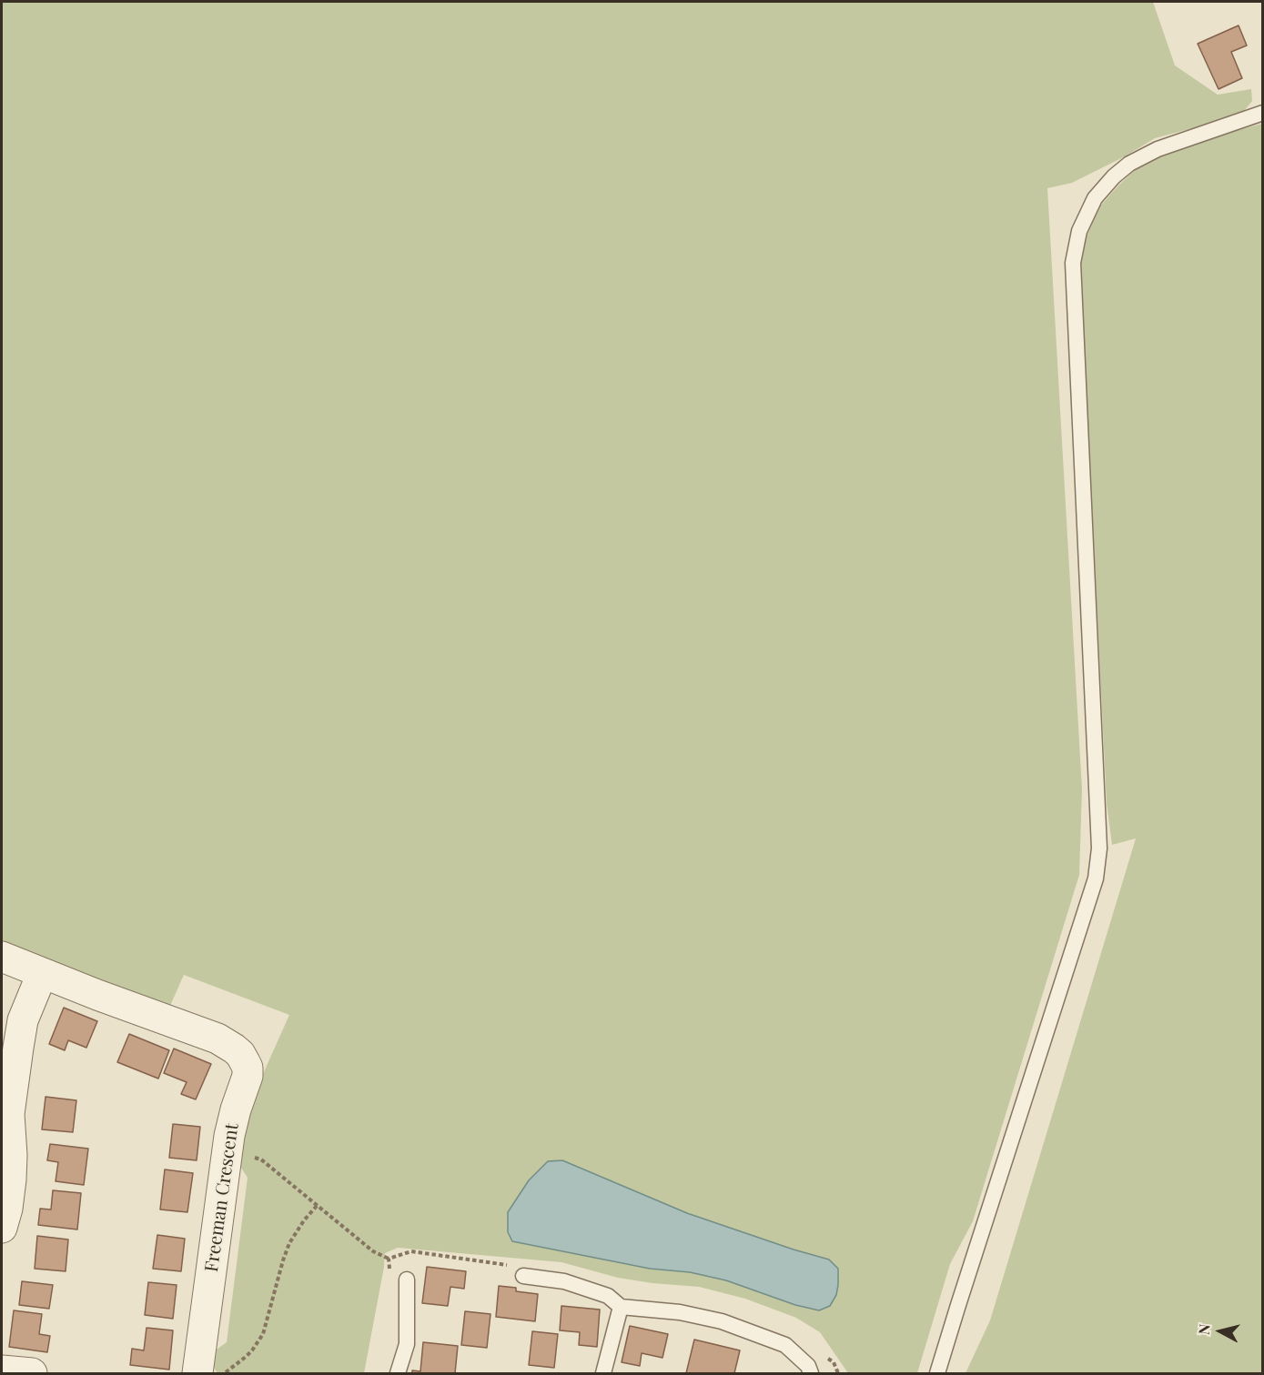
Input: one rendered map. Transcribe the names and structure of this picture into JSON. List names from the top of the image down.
{
  "streets": {
    "street": ["Freeman Crescent"]
  },
  "north": "left"
}
